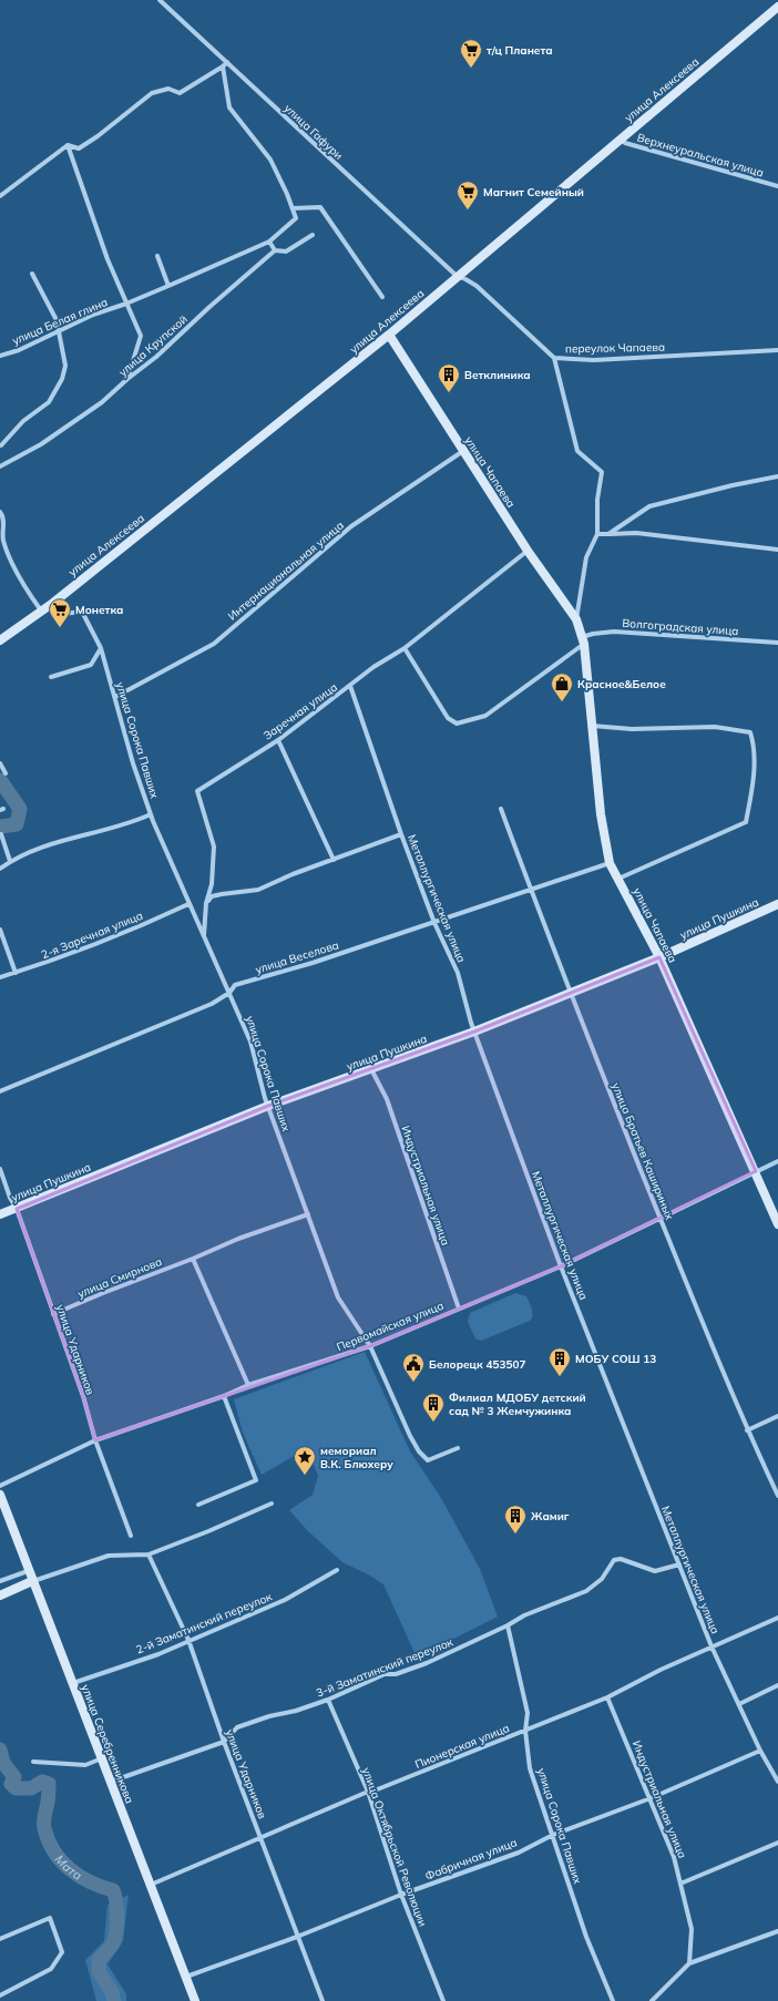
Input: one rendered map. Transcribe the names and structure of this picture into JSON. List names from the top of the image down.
{
  "streets": {
    "street": [
      "улица Алексеева",
      "улица Гафури",
      "Верхнеуральская улица",
      "улица Белая глина",
      "улица Крупской",
      "переулок Чапаева",
      "улица Чапаева",
      "Интернациональная улица",
      "Волгоградская улица",
      "Заречная улица",
      "улица Сорока Павших",
      "Металлургическая улица",
      "улица Пушкина",
      "2-я Заречная улица",
      "улица Веселова",
      "улица Братьев Кашириных",
      "Индустриальная улица",
      "улица Смирнова",
      "Первомайская улица",
      "улица Ударников",
      "2-й Заматинский переулок",
      "3-й Заматинский переулок",
      "улица Серебренникова",
      "Пионерская улица",
      "улица Октябрьской Революции",
      "Фабричная улица"
    ]
  },
  "crossings": [
    ["улица Алексеева", "улица Гафури"],
    ["улица Алексеева", "Верхнеуральская улица"],
    ["улица Алексеева", "переулок Чапаева"],
    ["улица Алексеева", "улица Чапаева"],
    ["улица Алексеева", "улица Сорока Павших"],
    ["улица Гафури", "переулок Чапаева"],
    ["переулок Чапаева", "улица Чапаева"],
    ["улица Чапаева", "Интернациональная улица"],
    ["улица Чапаева", "Волгоградская улица"],
    ["улица Чапаева", "Заречная улица"],
    ["улица Чапаева", "улица Пушкина"],
    ["улица Чапаева", "улица Веселова"],
    ["улица Чапаева", "Первомайская улица"],
    ["Интернациональная улица", "улица Сорока Павших"],
    ["Заречная улица", "улица Сорока Павших"],
    ["Заречная улица", "Металлургическая улица"],
    ["улица Сорока Павших", "улица Пушкина"],
    ["улица Сорока Павших", "2-я Заречная улица"],
    ["улица Сорока Павших", "улица Веселова"],
    ["улица Сорока Павших", "улица Смирнова"],
    ["улица Сорока Павших", "Первомайская улица"],
    ["улица Сорока Павших", "3-й Заматинский переулок"],
    ["улица Сорока Павших", "Пионерская улица"],
    ["улица Сорока Павших", "Фабричная улица"],
    ["Металлургическая улица", "улица Пушкина"],
    ["Металлургическая улица", "улица Веселова"],
    ["Металлургическая улица", "Первомайская улица"],
    ["Металлургическая улица", "3-й Заматинский переулок"],
    ["Металлургическая улица", "Пионерская улица"],
    ["Металлургическая улица", "Фабричная улица"],
    ["улица Пушкина", "улица Братьев Кашириных"],
    ["улица Пушкина", "Индустриальная улица"],
    ["улица Пушкина", "улица Ударников"],
    ["улица Веселова", "улица Братьев Кашириных"],
    ["улица Братьев Кашириных", "Первомайская улица"],
    ["Индустриальная улица", "Первомайская улица"],
    ["Индустриальная улица", "Пионерская улица"],
    ["Индустриальная улица", "Фабричная улица"],
    ["улица Смирнова", "улица Ударников"],
    ["Первомайская улица", "улица Ударников"],
    ["улица Ударников", "2-й Заматинский переулок"],
    ["улица Ударников", "3-й Заматинский переулок"],
    ["улица Ударников", "Пионерская улица"],
    ["улица Ударников", "Фабричная улица"],
    ["2-й Заматинский переулок", "улица Серебренникова"],
    ["3-й Заматинский переулок", "улица Серебренникова"],
    ["3-й Заматинский переулок", "улица Октябрьской Революции"],
    ["улица Серебренникова", "Пионерская улица"],
    ["улица Серебренникова", "Фабричная улица"],
    ["Пионерская улица", "улица Октябрьской Революции"],
    ["улица Октябрьской Революции", "Фабричная улица"]
  ],
  "water": ["Мата"],
  "places": {
    "supermarket": ["т/ц Планета", "Магнит Семейный", "Монетка"],
    "building": [
      "Ветклиника",
      "МОБУ СОШ 13",
      "Филиал МДОБУ детский сад № 3 Жемчужинка",
      "Жамиг"
    ],
    "shop": ["Красное&Белое"],
    "public building": ["Белорецк 453507"],
    "place": ["мемориал В.К. Блюхеру"]
  }
}
